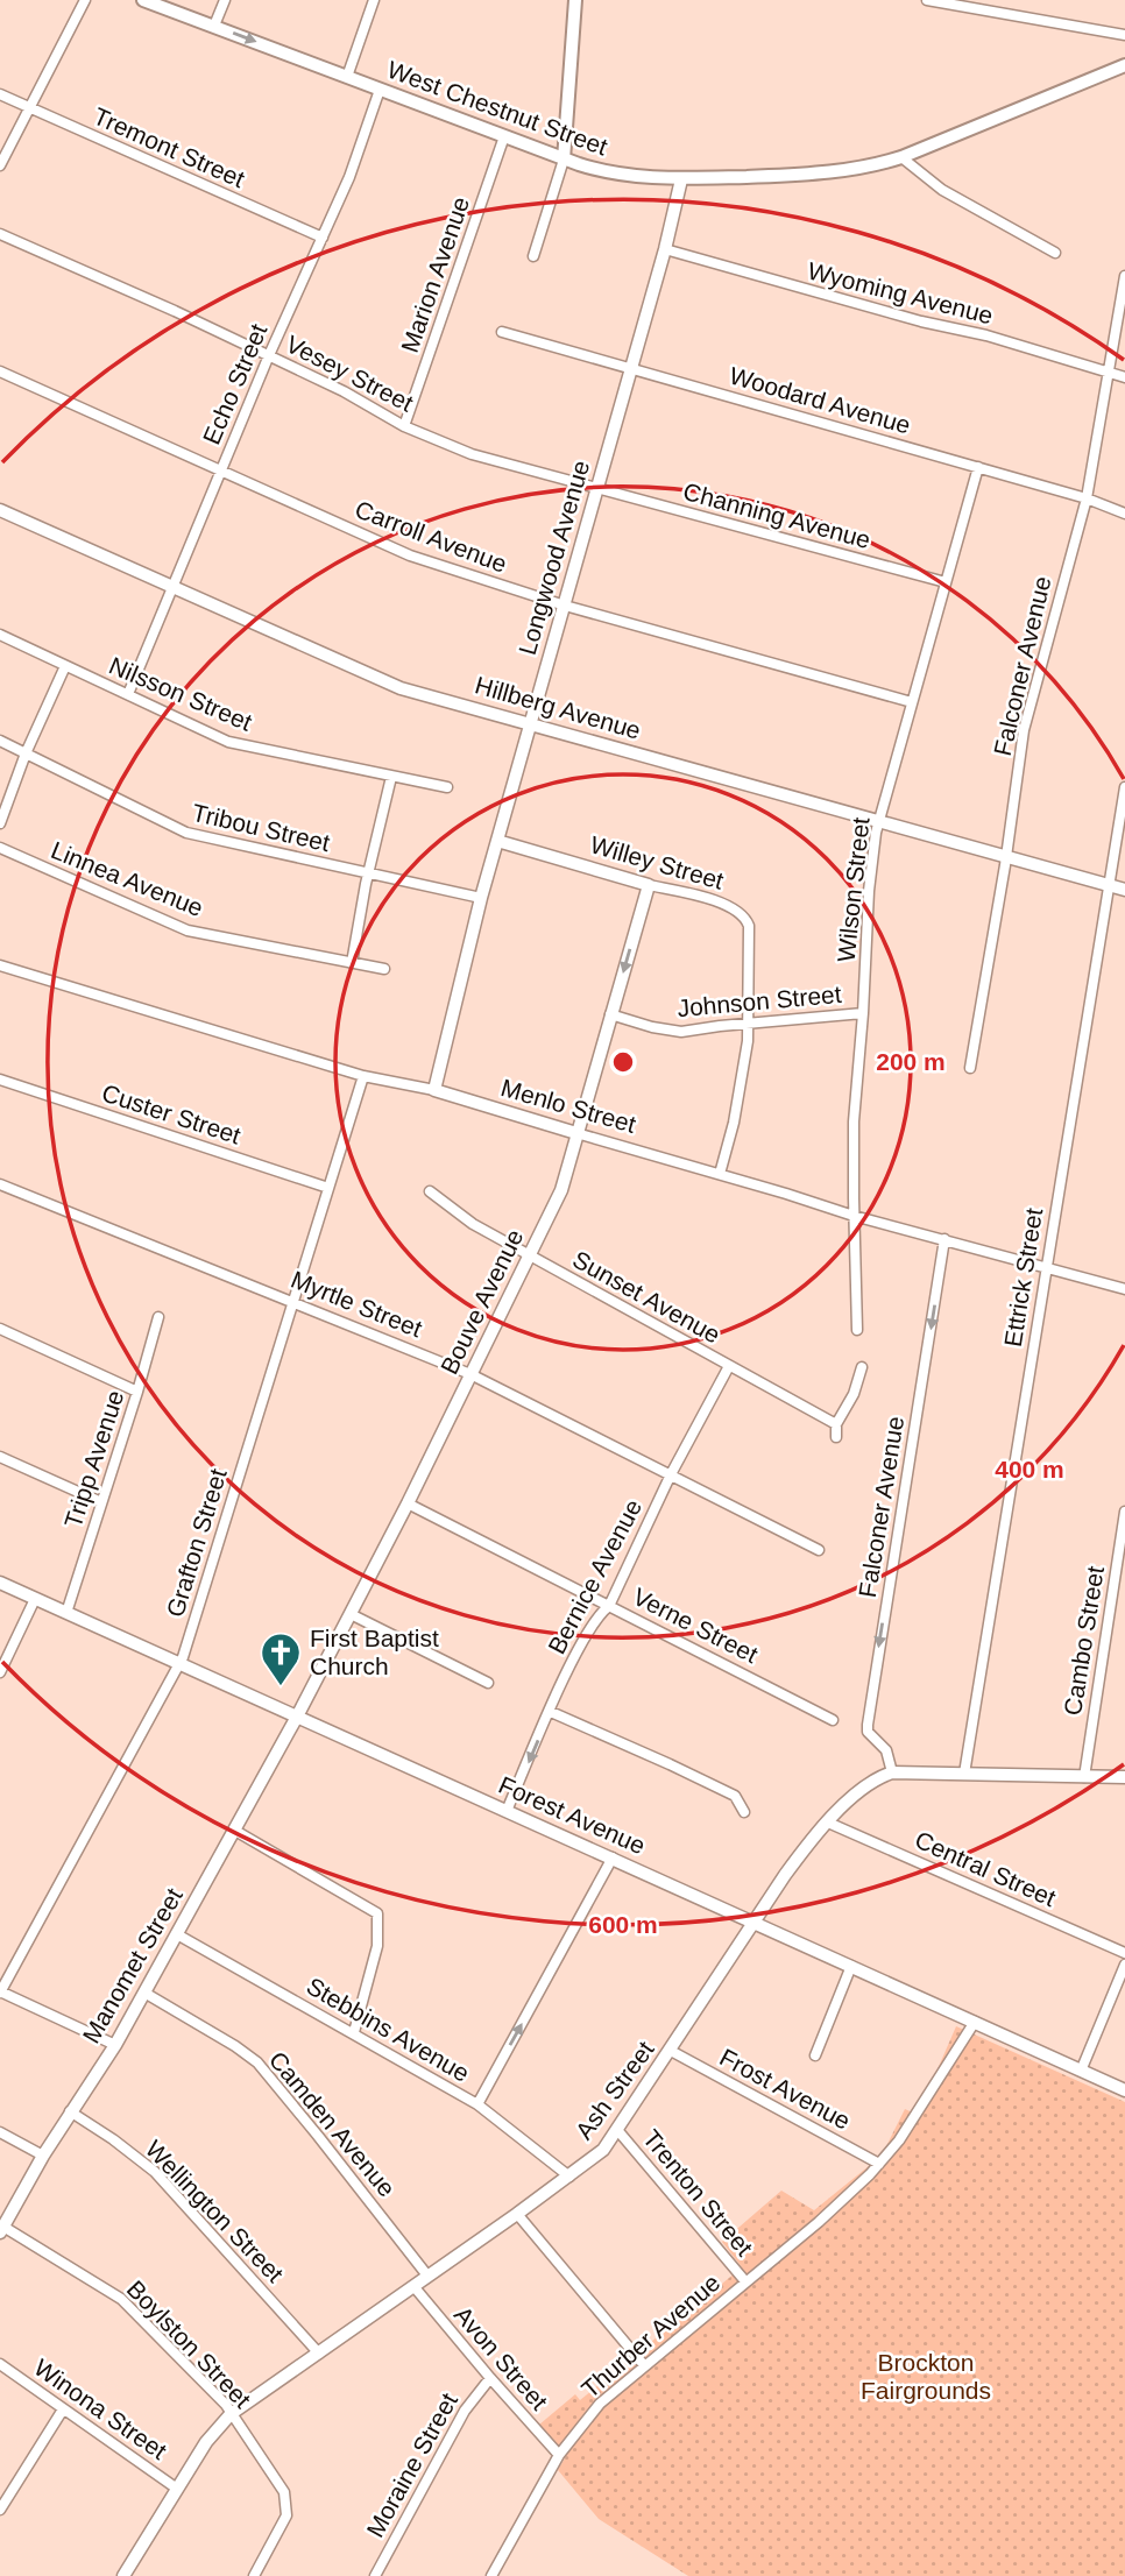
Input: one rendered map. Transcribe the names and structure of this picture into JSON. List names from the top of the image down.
{
  "streets": {
    "main road": ["West Chestnut Street"],
    "street": [
      "Tremont Street",
      "Marion Avenue",
      "Wyoming Avenue",
      "Vesey Street",
      "Echo Street",
      "Woodard Avenue",
      "Channing Avenue",
      "Carroll Avenue",
      "Longwood Avenue",
      "Falconer Avenue",
      "Nilsson Street",
      "Hillberg Avenue",
      "Tribou Street",
      "Willey Street",
      "Linnea Avenue",
      "Wilson Street",
      "Johnson Street",
      "Menlo Street",
      "Custer Street",
      "Ettrick Street",
      "Sunset Avenue",
      "Bouve Avenue",
      "Myrtle Street",
      "Tripp Avenue",
      "Grafton Street",
      "Bernice Avenue",
      "Verne Street",
      "Cambo Street",
      "Forest Avenue",
      "Central Street",
      "Manomet Street",
      "Stebbins Avenue",
      "Frost Avenue",
      "Ash Street",
      "Camden Avenue",
      "Trenton Street",
      "Wellington Street",
      "Thurber Avenue",
      "Boylston Street",
      "Avon Street",
      "Winona Street",
      "Moraine Street"
    ]
  },
  "crossings": [
    ["West Chestnut Street", "Marion Avenue"],
    ["West Chestnut Street", "Echo Street"],
    ["West Chestnut Street", "Longwood Avenue"],
    ["Tremont Street", "Echo Street"],
    ["Marion Avenue", "Vesey Street"],
    ["Wyoming Avenue", "Longwood Avenue"],
    ["Wyoming Avenue", "Falconer Avenue"],
    ["Vesey Street", "Echo Street"],
    ["Vesey Street", "Channing Avenue"],
    ["Vesey Street", "Longwood Avenue"],
    ["Echo Street", "Carroll Avenue"],
    ["Echo Street", "Nilsson Street"],
    ["Echo Street", "Hillberg Avenue"],
    ["Woodard Avenue", "Longwood Avenue"],
    ["Woodard Avenue", "Falconer Avenue"],
    ["Woodard Avenue", "Wilson Street"],
    ["Channing Avenue", "Longwood Avenue"],
    ["Channing Avenue", "Wilson Street"],
    ["Carroll Avenue", "Longwood Avenue"],
    ["Carroll Avenue", "Wilson Street"],
    ["Longwood Avenue", "Hillberg Avenue"],
    ["Longwood Avenue", "Tribou Street"],
    ["Longwood Avenue", "Willey Street"],
    ["Longwood Avenue", "Menlo Street"],
    ["Falconer Avenue", "Hillberg Avenue"],
    ["Falconer Avenue", "Menlo Street"],
    ["Falconer Avenue", "Ash Street"],
    ["Hillberg Avenue", "Wilson Street"],
    ["Hillberg Avenue", "Ettrick Street"],
    ["Willey Street", "Johnson Street"],
    ["Willey Street", "Bouve Avenue"],
    ["Wilson Street", "Johnson Street"],
    ["Wilson Street", "Menlo Street"],
    ["Johnson Street", "Bouve Avenue"],
    ["Menlo Street", "Ettrick Street"],
    ["Menlo Street", "Bouve Avenue"],
    ["Menlo Street", "Grafton Street"],
    ["Custer Street", "Grafton Street"],
    ["Sunset Avenue", "Bouve Avenue"],
    ["Sunset Avenue", "Bernice Avenue"],
    ["Bouve Avenue", "Myrtle Street"],
    ["Bouve Avenue", "Verne Street"],
    ["Bouve Avenue", "Forest Avenue"],
    ["Bouve Avenue", "Manomet Street"],
    ["Myrtle Street", "Grafton Street"],
    ["Myrtle Street", "Bernice Avenue"],
    ["Tripp Avenue", "Forest Avenue"],
    ["Grafton Street", "Forest Avenue"],
    ["Bernice Avenue", "Verne Street"],
    ["Bernice Avenue", "Forest Avenue"],
    ["Forest Avenue", "Manomet Street"],
    ["Forest Avenue", "Ash Street"],
    ["Forest Avenue", "Thurber Avenue"],
    ["Central Street", "Ash Street"],
    ["Manomet Street", "Stebbins Avenue"],
    ["Manomet Street", "Camden Avenue"],
    ["Manomet Street", "Wellington Street"],
    ["Manomet Street", "Boylston Street"],
    ["Stebbins Avenue", "Ash Street"],
    ["Frost Avenue", "Ash Street"],
    ["Frost Avenue", "Thurber Avenue"],
    ["Ash Street", "Camden Avenue"],
    ["Ash Street", "Trenton Street"],
    ["Ash Street", "Wellington Street"],
    ["Ash Street", "Boylston Street"],
    ["Ash Street", "Avon Street"],
    ["Ash Street", "Winona Street"],
    ["Trenton Street", "Thurber Avenue"],
    ["Thurber Avenue", "Avon Street"],
    ["Avon Street", "Moraine Street"]
  ],
  "one_way": ["Falconer Avenue"],
  "parks": ["Brockton Fairgrounds"],
  "places": {
    "church": ["First Baptist Church"]
  },
  "rings": ["200 m", "400 m", "600 m"]
}
